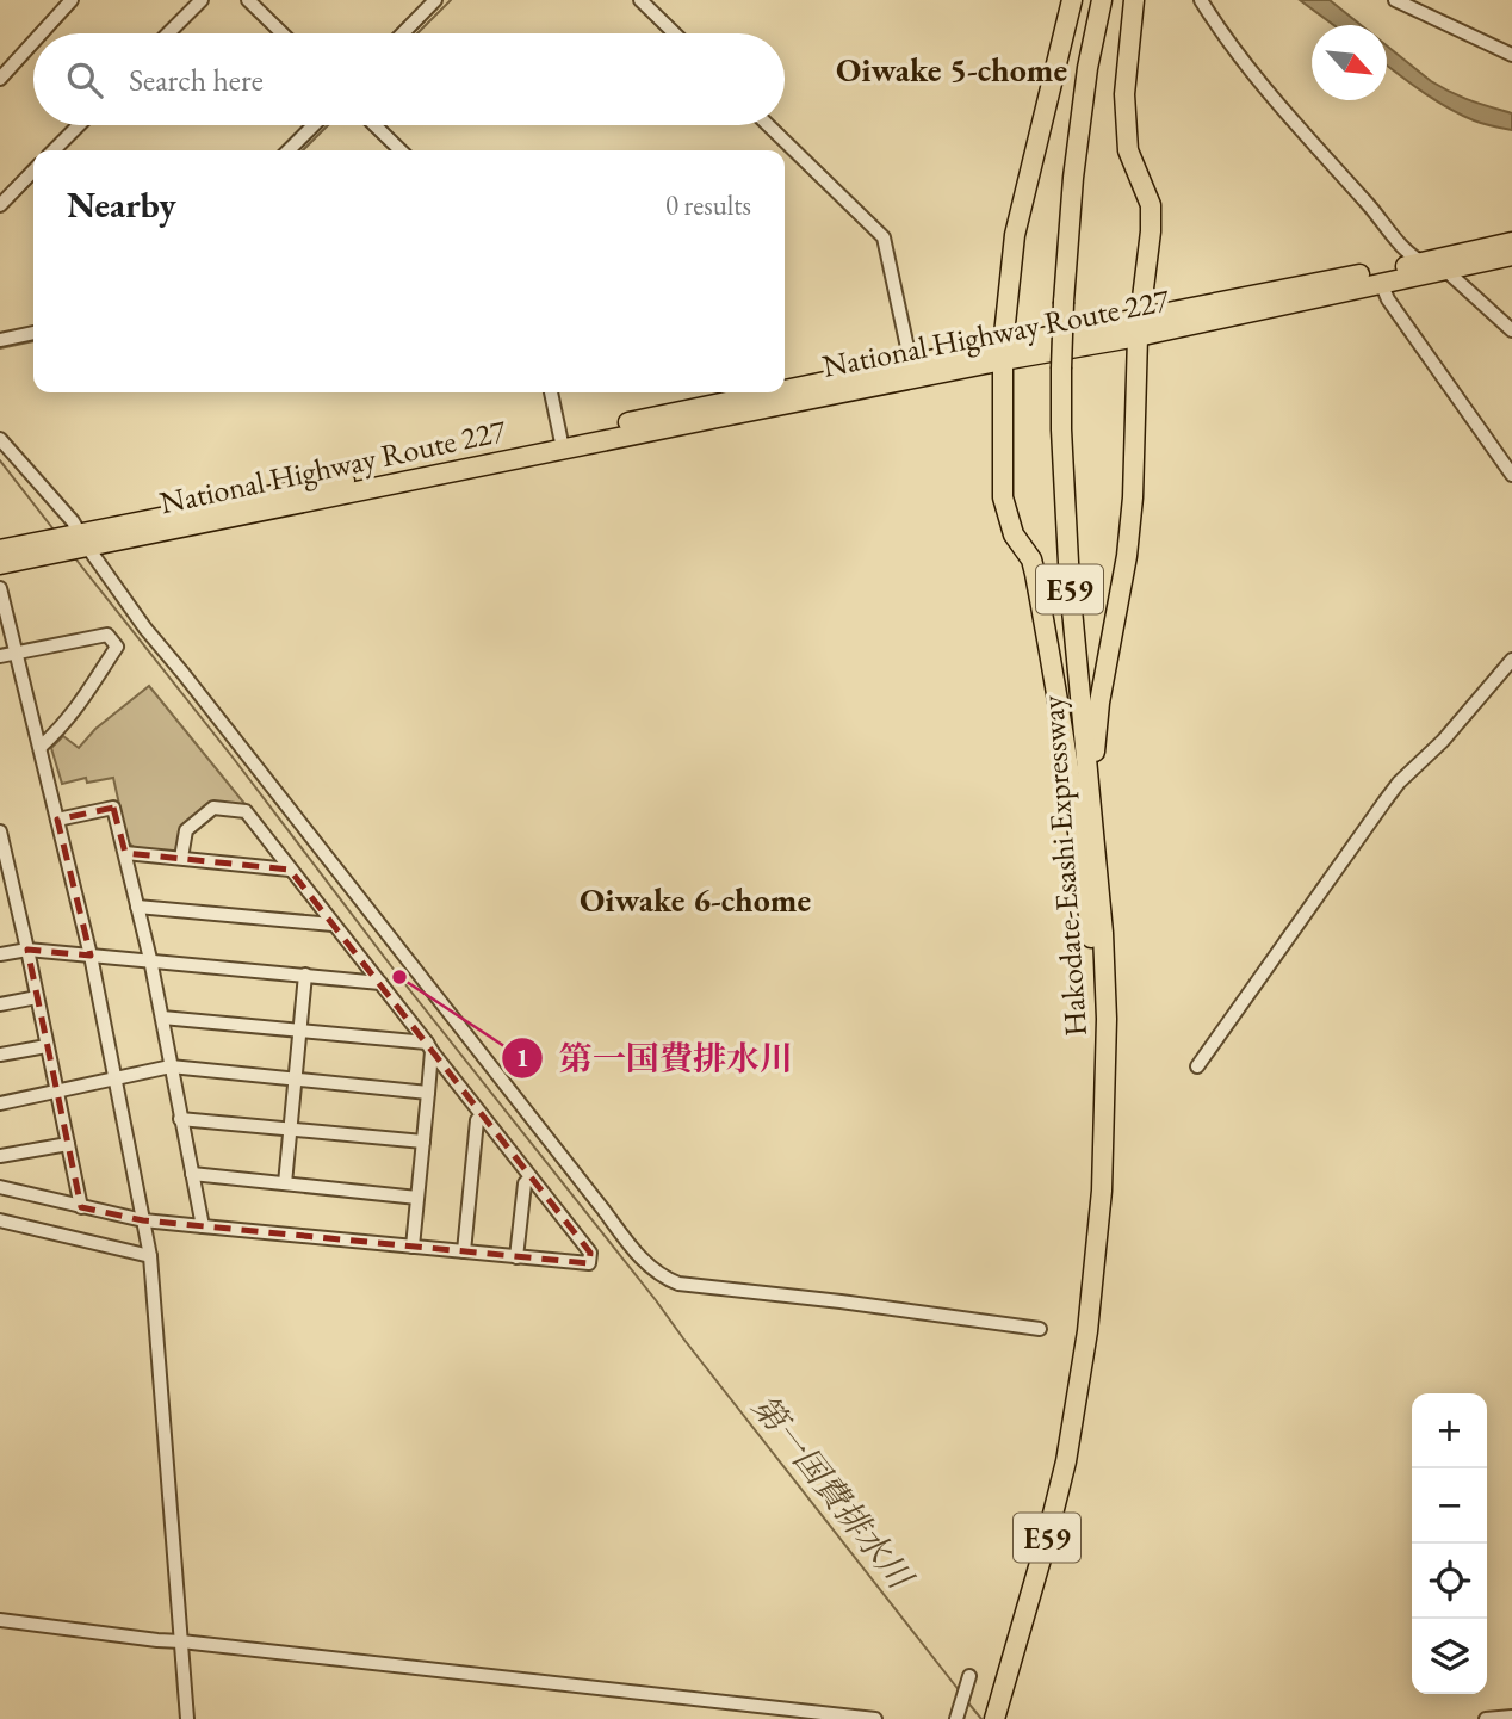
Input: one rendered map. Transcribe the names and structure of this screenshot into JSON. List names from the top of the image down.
{
  "streets": {
    "highway": ["National Highway Route 227", "E59", "Hakodate-Esashi Expressway"]
  },
  "districts": ["Oiwake 5-chome", "Oiwake 6-chome"],
  "water": ["第一国費排水川"],
  "places": ["第一国費排水川"],
  "north": "bottom right",
  "page": {
    "search": "Search here",
    "heading": ["Nearby", "0 results"],
    "map_buttons": ["+", "−"]
  }
}
